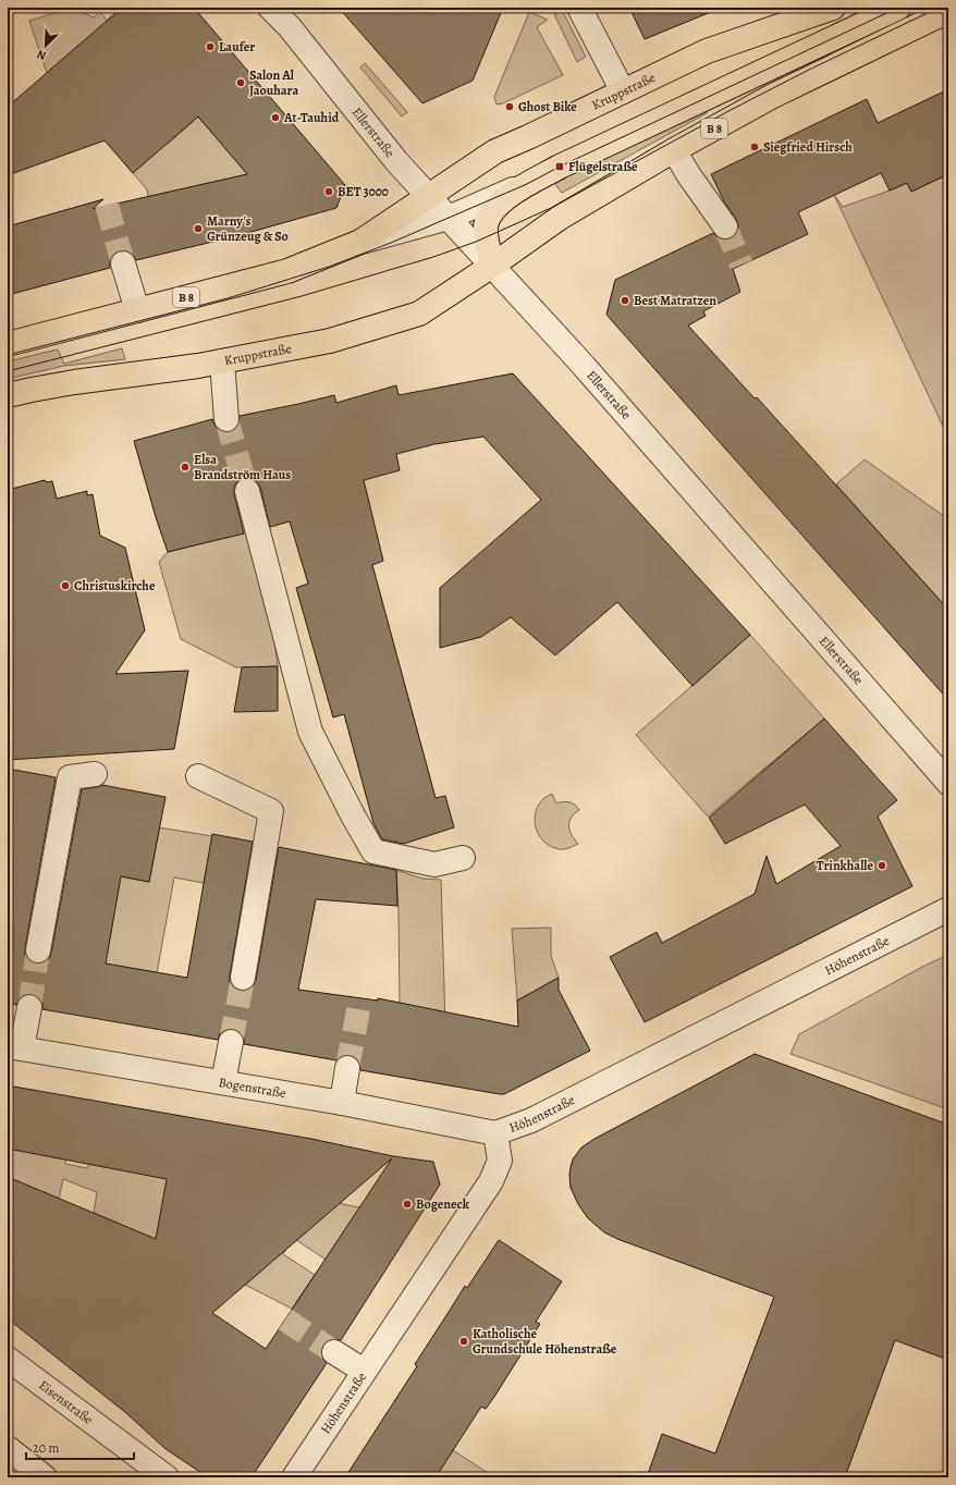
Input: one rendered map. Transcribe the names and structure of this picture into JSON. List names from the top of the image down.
{
  "streets": {
    "main road": ["Kruppstraße", "B 8"],
    "street": [
      "Ellerstraße",
      "Höhenstraße",
      "Bogenstraße",
      "Eisenstraße"
    ]
  },
  "crossings": [
    ["Kruppstraße", "Ellerstraße"],
    ["Höhenstraße", "Bogenstraße"]
  ],
  "places": {
    "other": [
      "Laufer",
      "Salon Al Jaouhara",
      "Ghost Bike",
      "At-Tauhid",
      "Siegfried Hirsch",
      "BET 3000",
      "Marny's Grünzeug & So",
      "Best Matratzen",
      "Elsa Brandström Haus",
      "Christuskirche",
      "Trinkhalle",
      "Bogeneck",
      "Katholische Grundschule Höhenstraße"
    ],
    "transit": ["Flügelstraße"]
  },
  "scale_bar": "20 m",
  "north": "bottom left"
}
